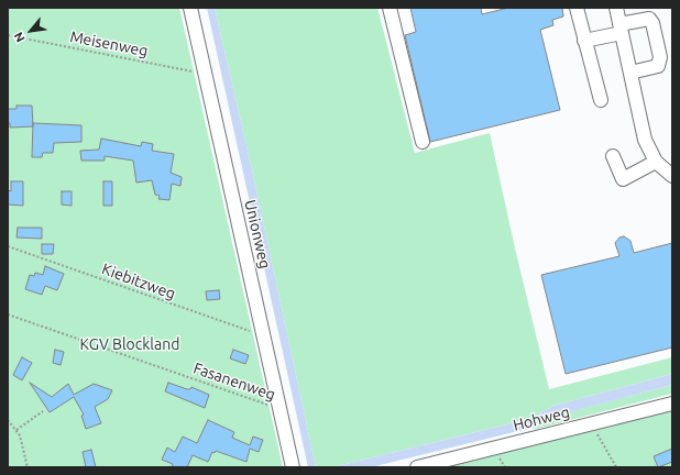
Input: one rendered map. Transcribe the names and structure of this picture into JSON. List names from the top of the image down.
{
  "streets": {
    "street": ["Unionweg", "Hohweg"],
    "path": ["Meisenweg", "Kiebitzweg", "Fasanenweg"]
  },
  "crossings": [
    ["Meisenweg", "Unionweg"],
    ["Unionweg", "Kiebitzweg"],
    ["Unionweg", "Fasanenweg"]
  ],
  "parks": ["KGV Blockland"],
  "north": "bottom left"
}
